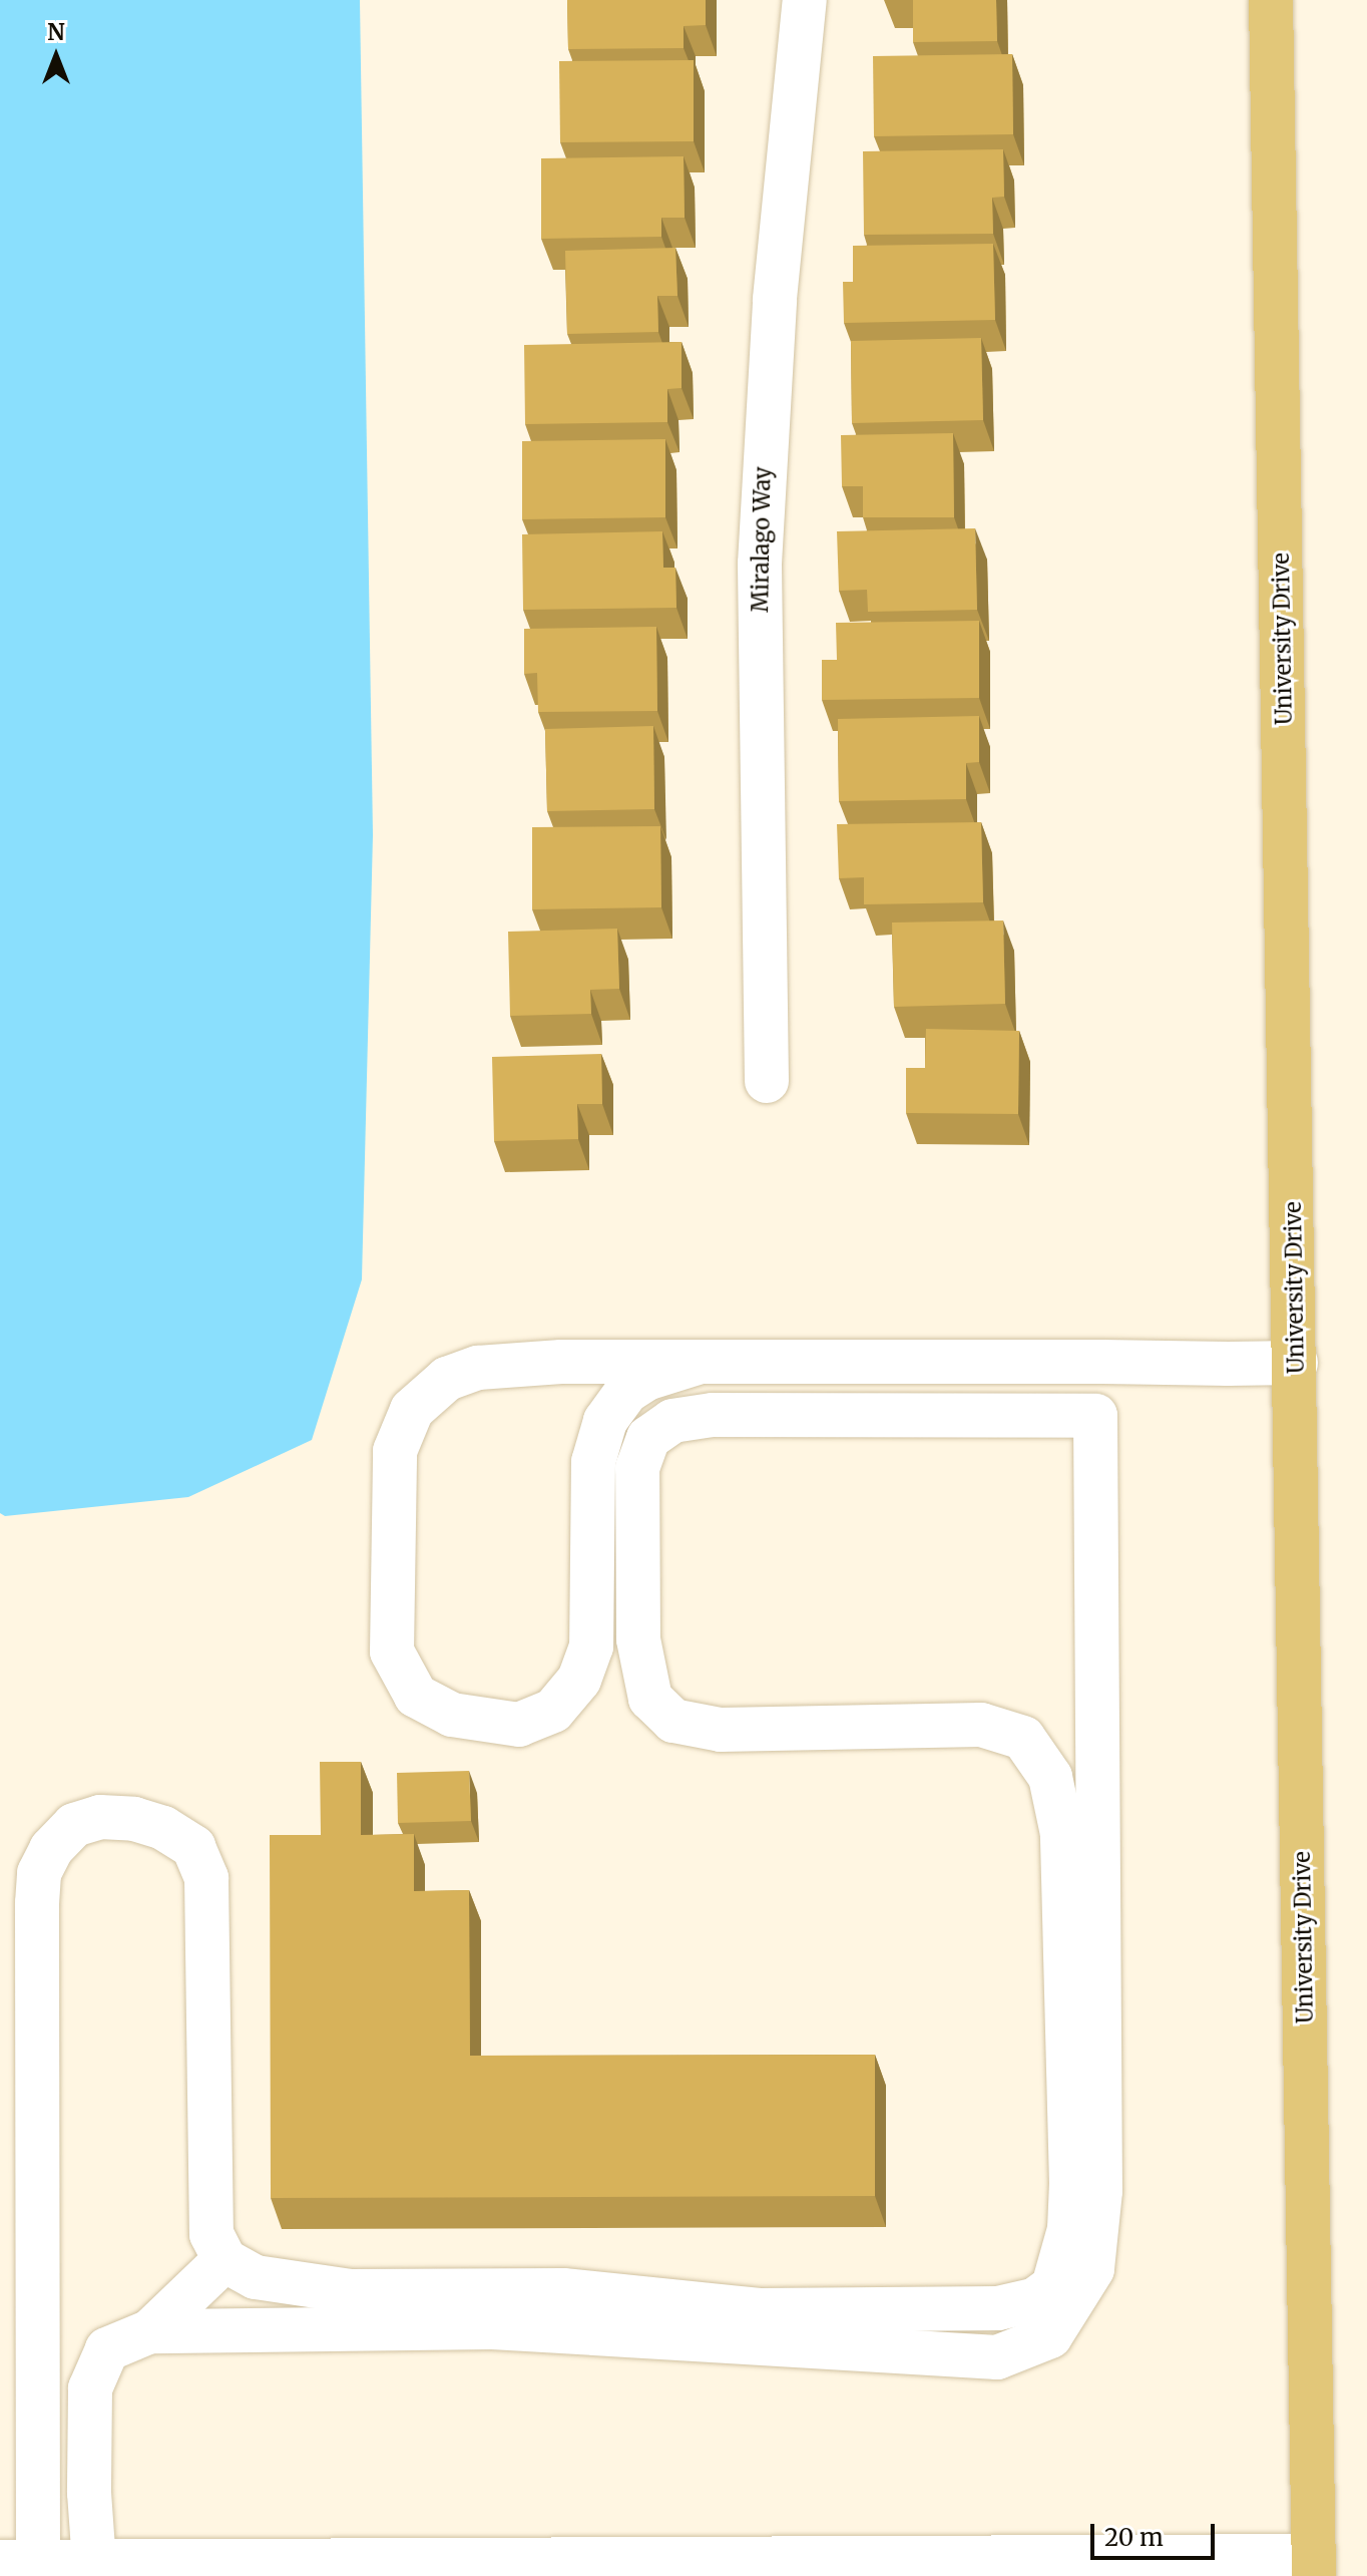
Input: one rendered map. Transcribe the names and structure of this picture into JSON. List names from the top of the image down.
{
  "streets": {
    "main road": ["University Drive"],
    "street": ["Miralago Way"]
  },
  "scale_bar": "20 m",
  "north": "top"
}
